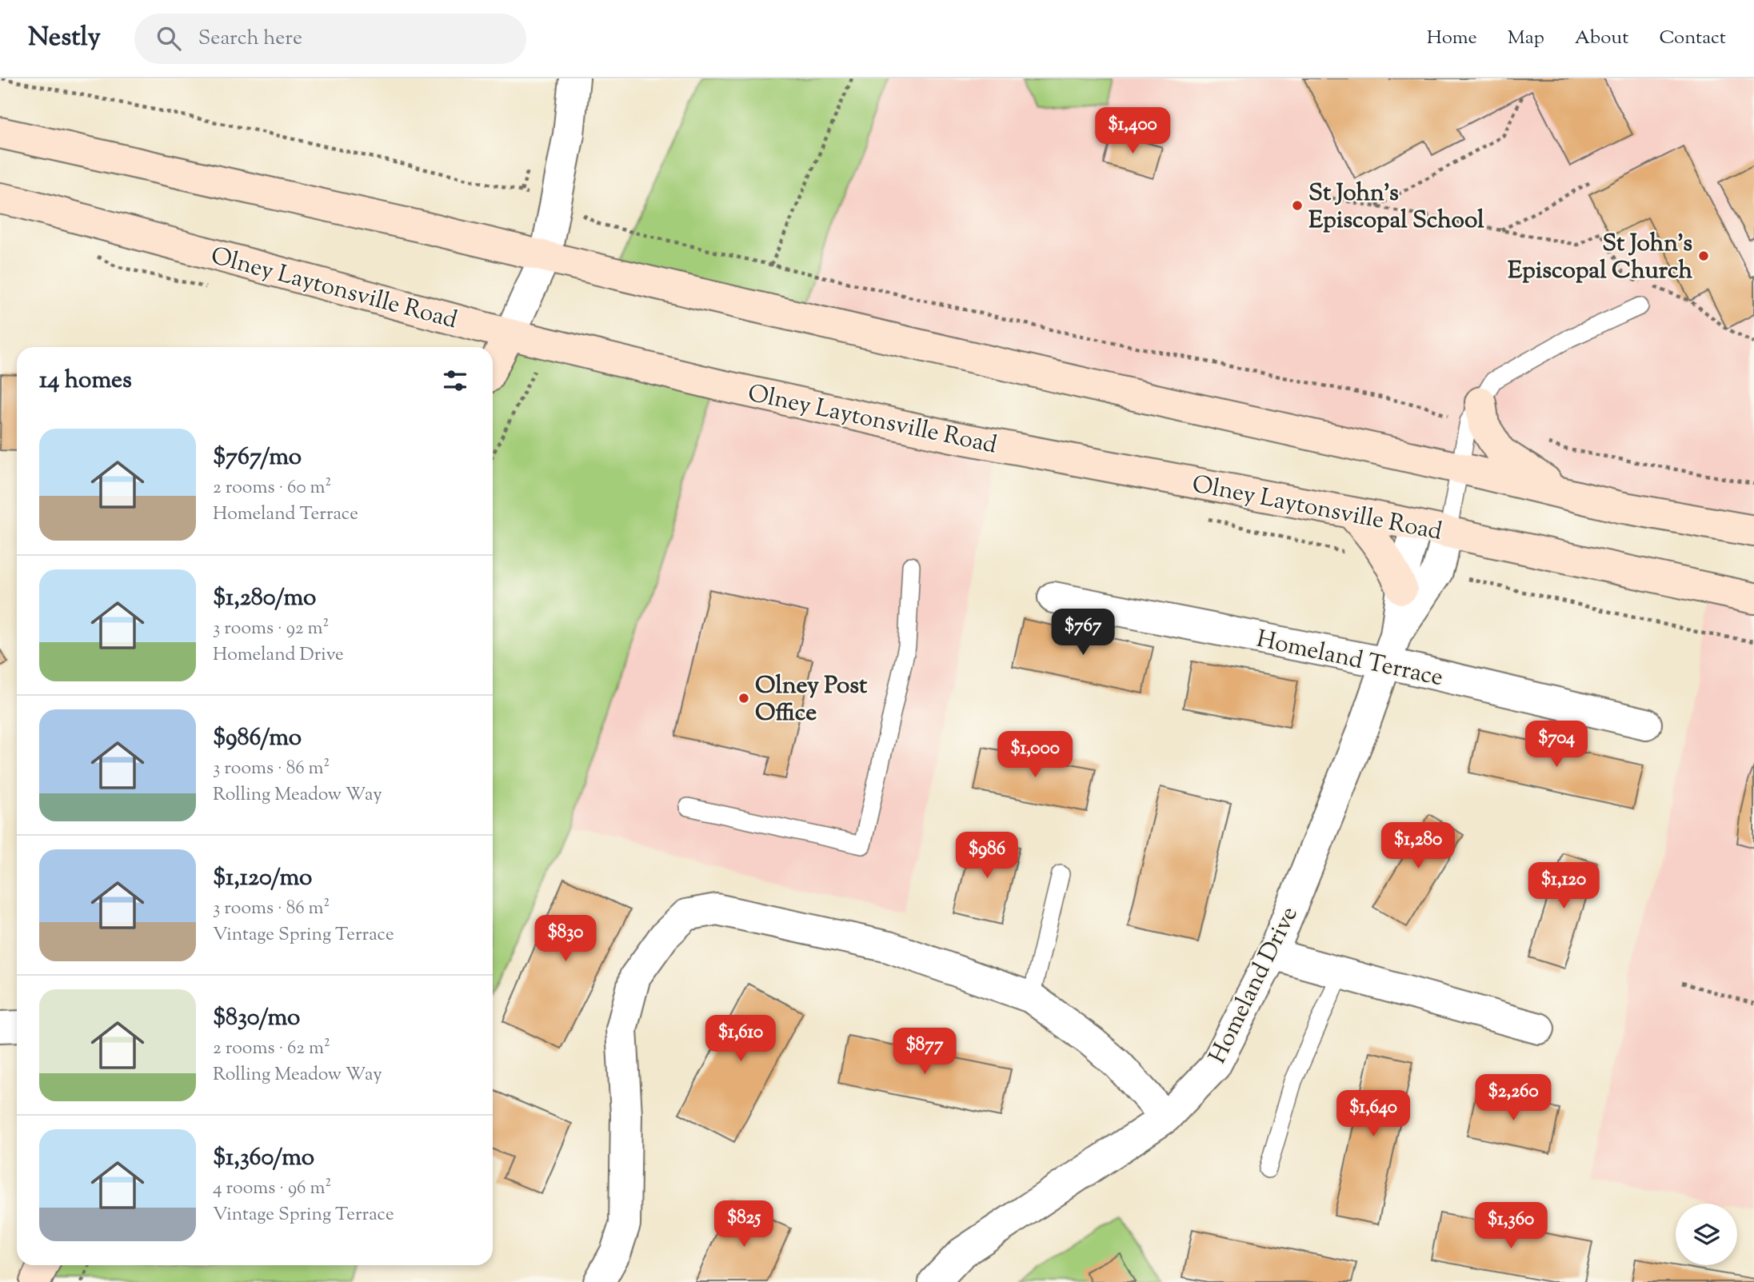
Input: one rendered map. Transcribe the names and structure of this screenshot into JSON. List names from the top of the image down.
{
  "streets": {
    "main road": ["Olney Laytonsville Road"],
    "street": ["Homeland Terrace", "Homeland Drive"]
  },
  "crossings": [
    ["Olney Laytonsville Road", "Homeland Drive"],
    ["Homeland Terrace", "Homeland Drive"]
  ],
  "places": ["St John's Episcopal School", "St John's Episcopal Church", "Olney Post Office"],
  "page": {
    "header": "Nestly",
    "search": "Search here",
    "nav": [
      "Home",
      "Map",
      "About",
      "Contact"
    ],
    "price": [
      "$1,400",
      "$767",
      "$704",
      "$1,000",
      "$1,280",
      "$986",
      "$1,120",
      "$830",
      "$1,610",
      "$877",
      "$2,260",
      "$1,640",
      "$825",
      "$1,360"
    ],
    "heading": "14 homes",
    "list": [
      {
        "name": "$767/mo",
        "note": "2 rooms · 60 m² · Homeland Terrace"
      },
      {
        "name": "$1,280/mo",
        "note": "3 rooms · 92 m² · Homeland Drive"
      },
      {
        "name": "$986/mo",
        "note": "3 rooms · 86 m² · Rolling Meadow Way"
      },
      {
        "name": "$1,120/mo",
        "note": "3 rooms · 86 m² · Vintage Spring Terrace"
      },
      {
        "name": "$830/mo",
        "note": "2 rooms · 62 m² · Rolling Meadow Way"
      },
      {
        "name": "$1,360/mo",
        "note": "4 rooms · 96 m² · Vintage Spring Terrace"
      }
    ]
  }
}
